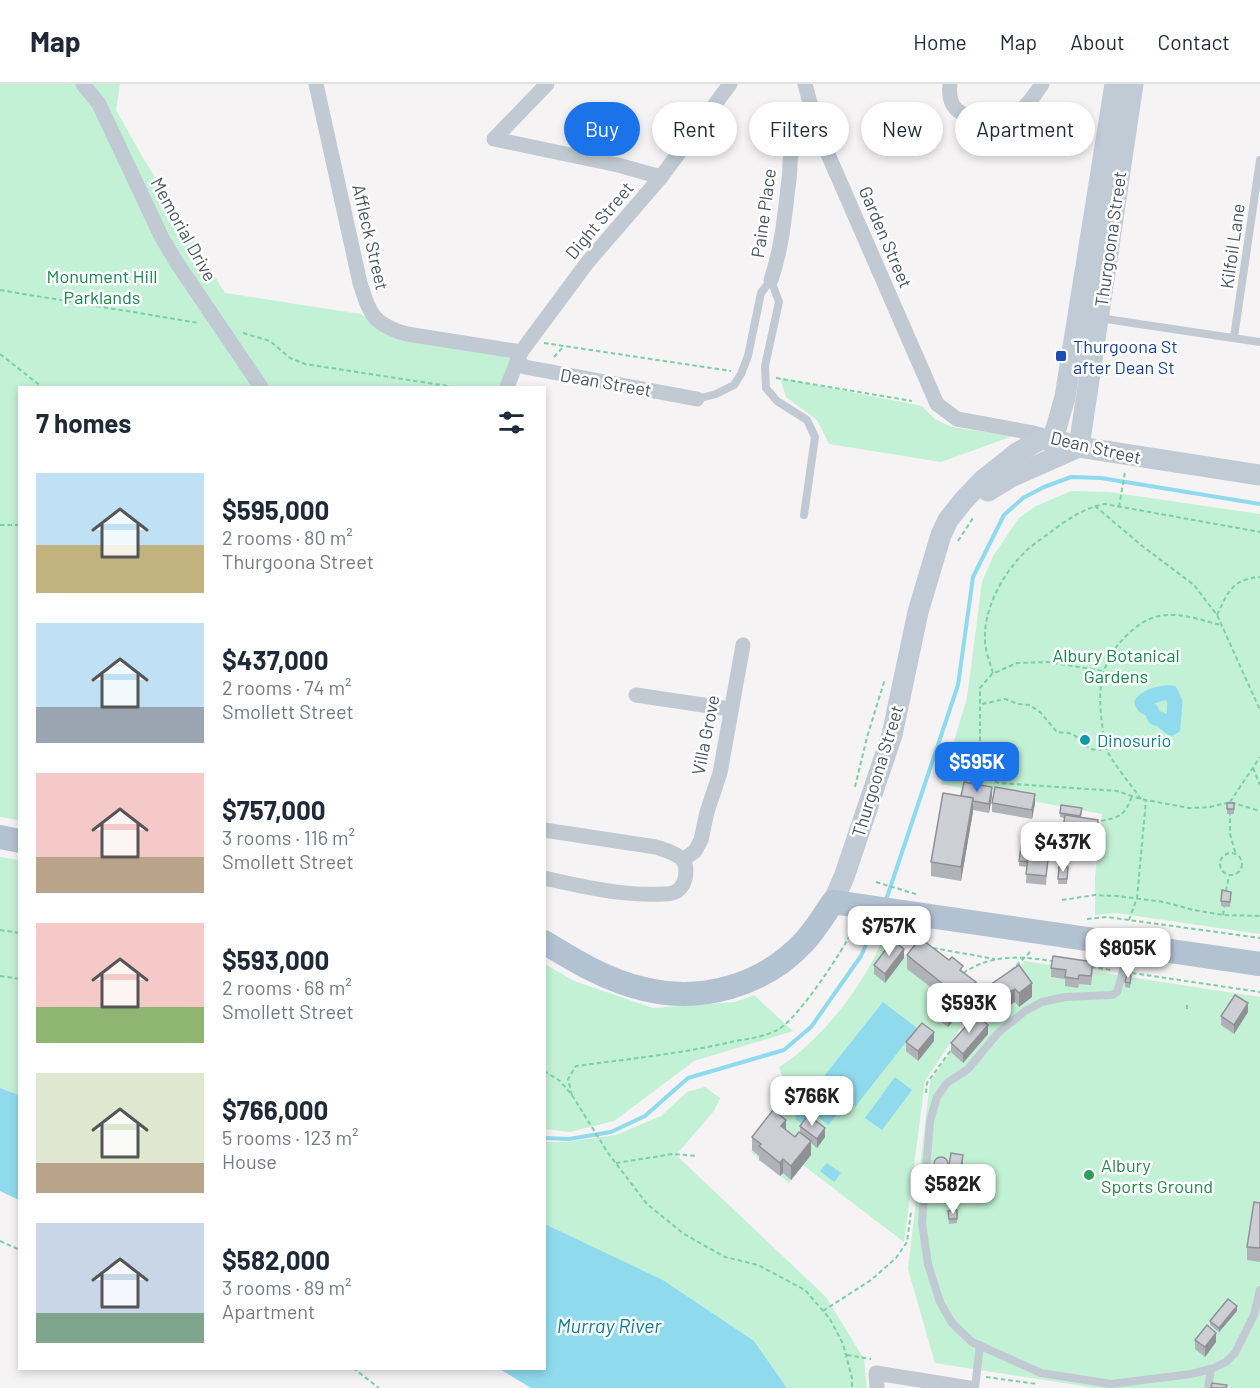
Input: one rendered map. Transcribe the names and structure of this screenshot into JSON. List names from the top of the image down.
{
  "streets": {
    "main road": ["Thurgoona Street", "Dean Street"],
    "street": [
      "Paine Place",
      "Dight Street",
      "Memorial Drive",
      "Affleck Street",
      "Garden Street",
      "Villa Grove"
    ],
    "lane": ["Kilfoil Lane"]
  },
  "crossings": [
    ["Dight Street", "Affleck Street"],
    ["Dight Street", "Dean Street"],
    ["Affleck Street", "Dean Street"],
    ["Garden Street", "Dean Street"],
    ["Thurgoona Street", "Dean Street"]
  ],
  "water": ["Murray River"],
  "parks": ["Monument Hill Parklands", "Albury Botanical Gardens"],
  "places": {
    "transit": ["Thurgoona St after Dean St"],
    "other": ["Dinosurio", "Albury Sports Ground"]
  },
  "page": {
    "header": "Map",
    "nav": [
      "Home",
      "Map",
      "About",
      "Contact"
    ],
    "chip": [
      "Buy",
      "Rent",
      "Filters",
      "New",
      "Apartment"
    ],
    "heading": "7 homes",
    "list": [
      {
        "name": "$595,000",
        "note": "2 rooms · 80 m² · Thurgoona Street"
      },
      {
        "name": "$437,000",
        "note": "2 rooms · 74 m² · Smollett Street"
      },
      {
        "name": "$757,000",
        "note": "3 rooms · 116 m² · Smollett Street"
      },
      {
        "name": "$593,000",
        "note": "2 rooms · 68 m² · Smollett Street"
      },
      {
        "name": "$766,000",
        "note": "5 rooms · 123 m² · House"
      },
      {
        "name": "$582,000",
        "note": "3 rooms · 89 m² · Apartment"
      }
    ],
    "price": [
      "$595K",
      "$437K",
      "$757K",
      "$805K",
      "$593K",
      "$766K",
      "$582K"
    ]
  }
}
